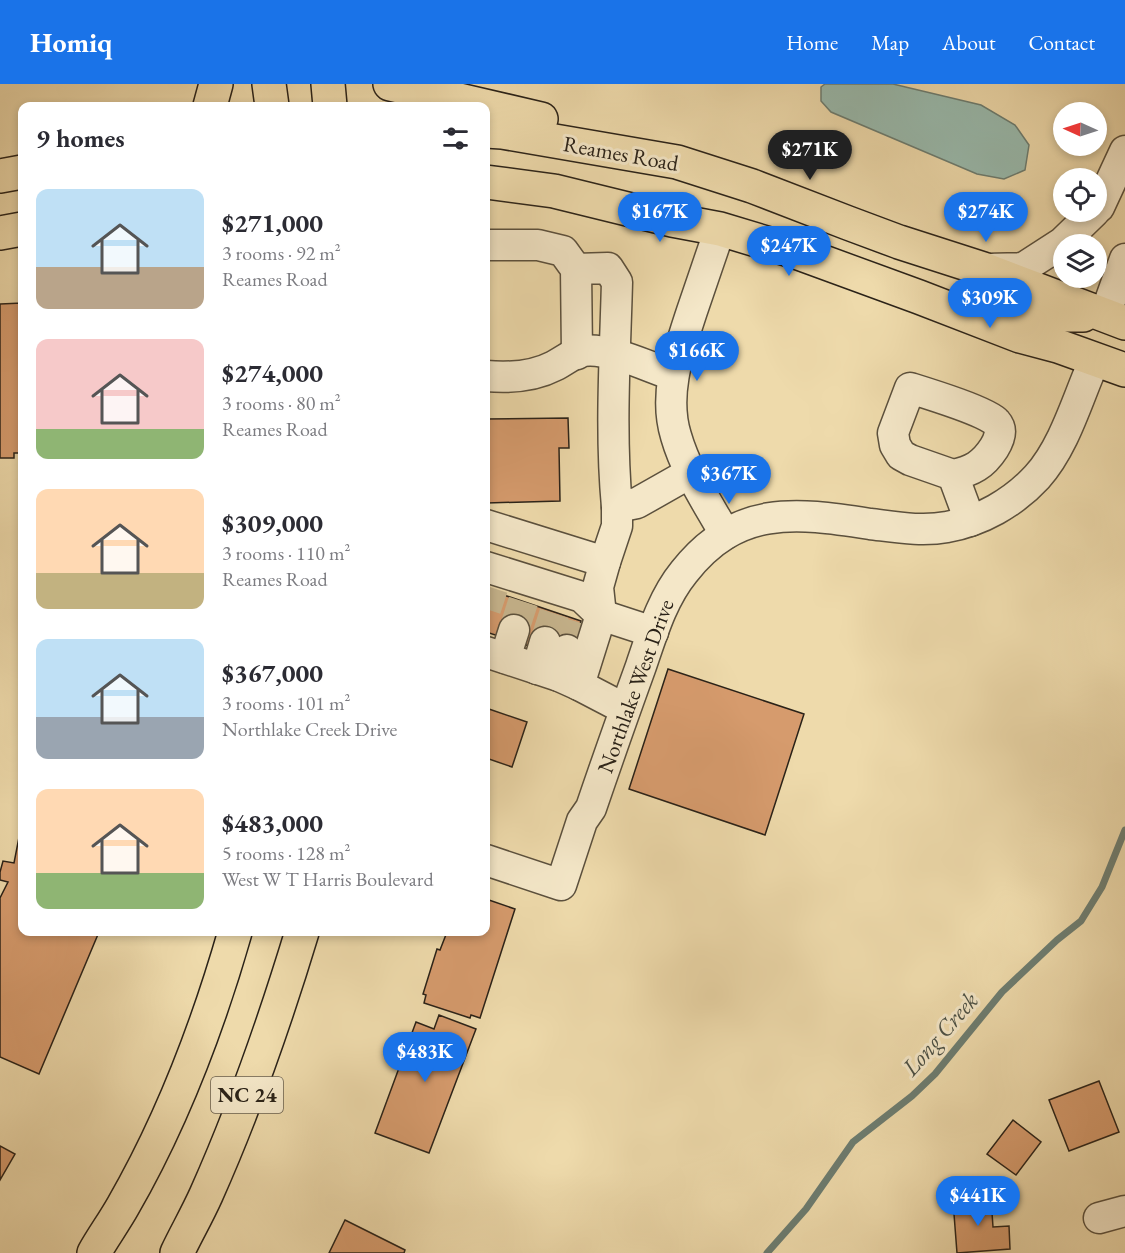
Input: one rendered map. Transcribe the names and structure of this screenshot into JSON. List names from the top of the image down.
{
  "streets": {
    "main road": ["Reames Road", "NC 24"],
    "street": ["Northlake West Drive"]
  },
  "water": ["Long Creek"],
  "north": "left",
  "page": {
    "header": "Homiq",
    "nav": [
      "Home",
      "Map",
      "About",
      "Contact"
    ],
    "heading": "9 homes",
    "price": [
      "$271K",
      "$167K",
      "$274K",
      "$247K",
      "$309K",
      "$166K",
      "$367K",
      "$483K",
      "$441K"
    ],
    "list": [
      {
        "name": "$271,000",
        "note": "3 rooms · 92 m² · Reames Road"
      },
      {
        "name": "$274,000",
        "note": "3 rooms · 80 m² · Reames Road"
      },
      {
        "name": "$309,000",
        "note": "3 rooms · 110 m² · Reames Road"
      },
      {
        "name": "$367,000",
        "note": "3 rooms · 101 m² · Northlake Creek Drive"
      },
      {
        "name": "$483,000",
        "note": "5 rooms · 128 m² · West W T Harris Boulevard"
      }
    ]
  }
}
